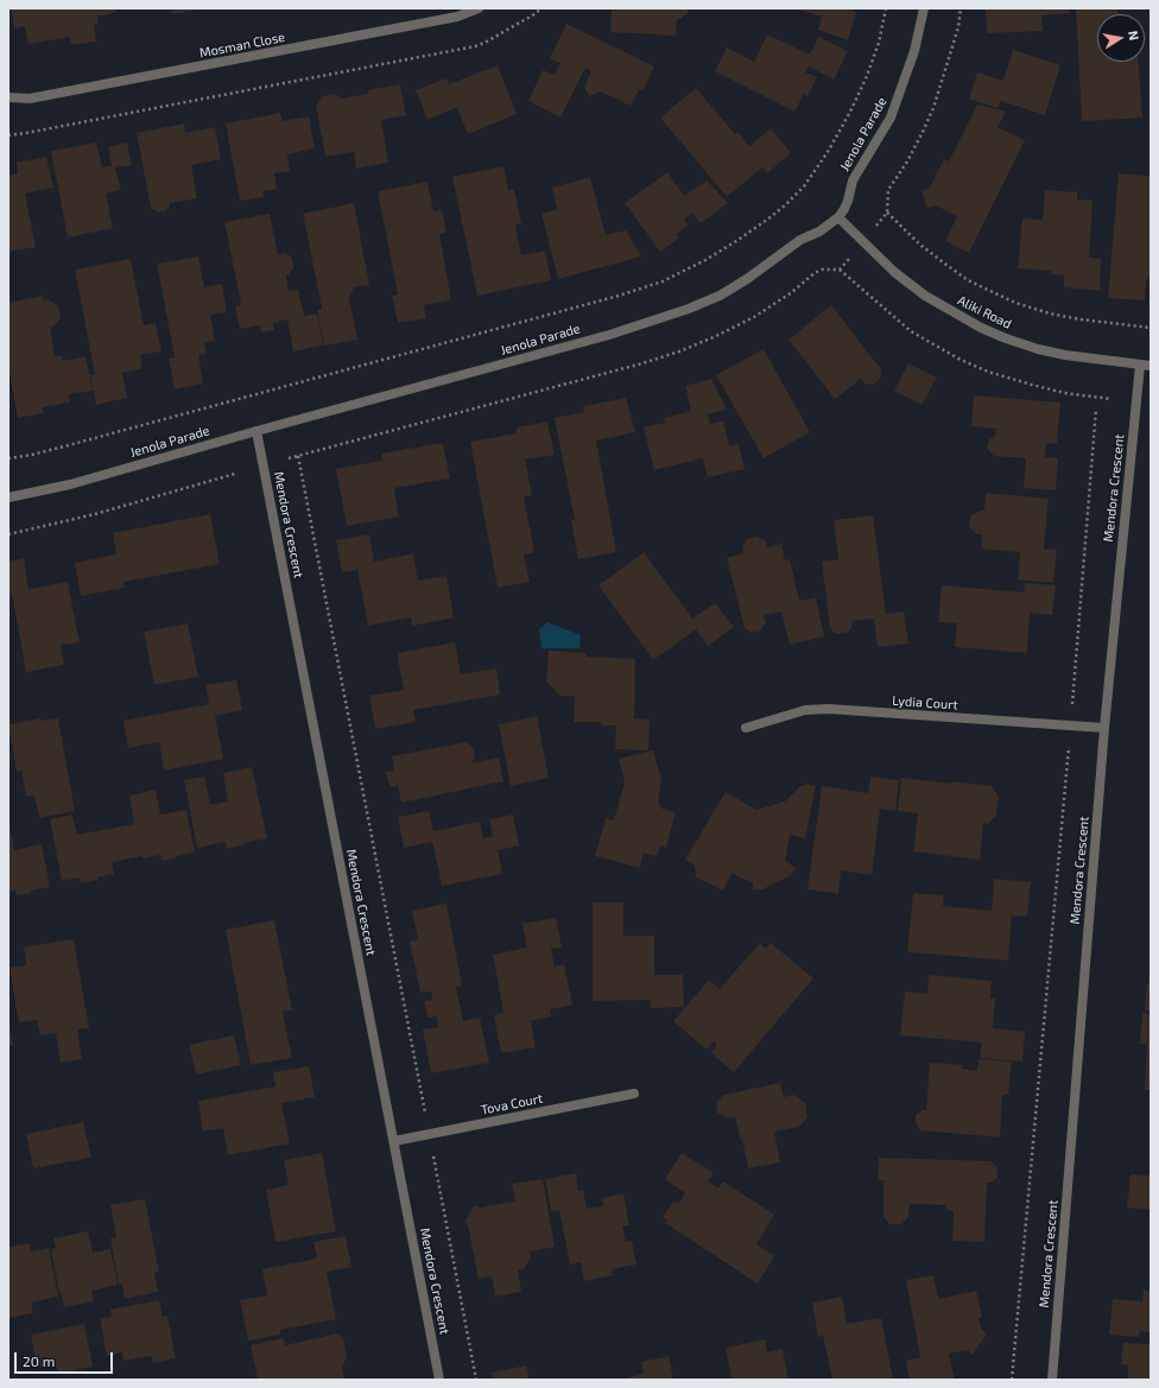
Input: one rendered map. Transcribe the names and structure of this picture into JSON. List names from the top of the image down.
{
  "streets": {
    "street": [
      "Mosman Close",
      "Jenola Parade",
      "Aliki Road",
      "Mendora Crescent",
      "Lydia Court",
      "Tova Court"
    ]
  },
  "crossings": [
    ["Jenola Parade", "Aliki Road"],
    ["Jenola Parade", "Mendora Crescent"],
    ["Aliki Road", "Mendora Crescent"],
    ["Mendora Crescent", "Lydia Court"],
    ["Mendora Crescent", "Tova Court"]
  ],
  "scale_bar": "20 m",
  "north": "right"
}
